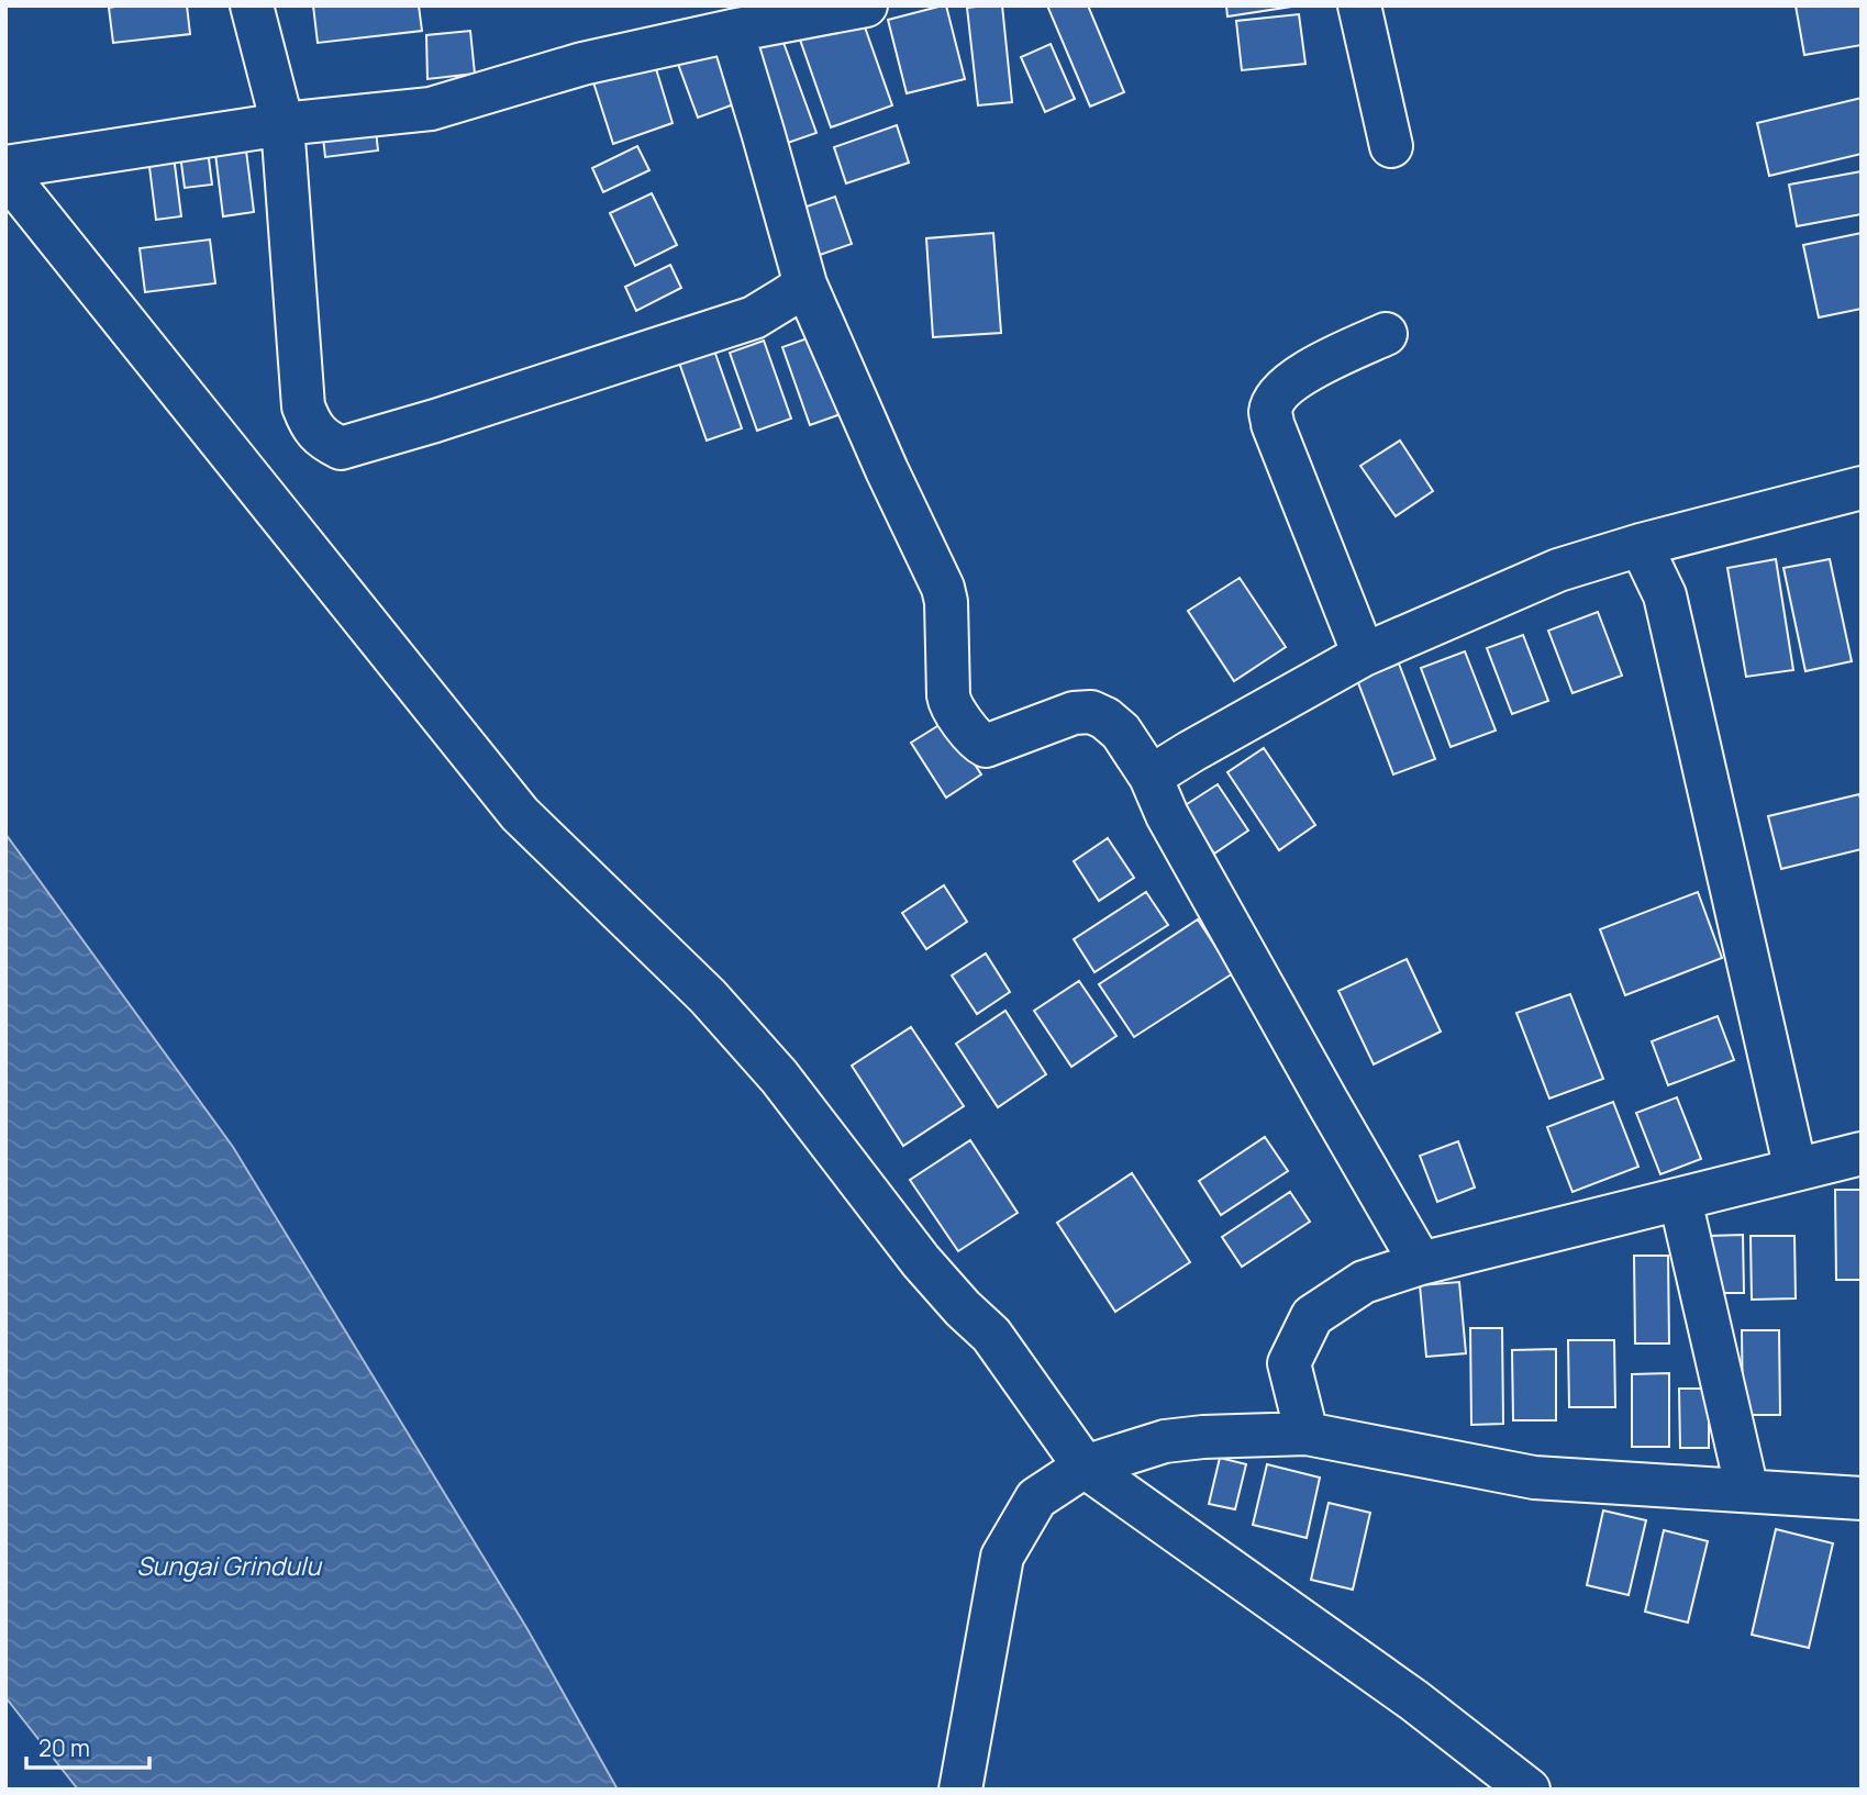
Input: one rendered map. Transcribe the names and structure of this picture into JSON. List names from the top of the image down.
{
  "water": ["Sungai Grindulu"],
  "scale_bar": "20 m"
}
